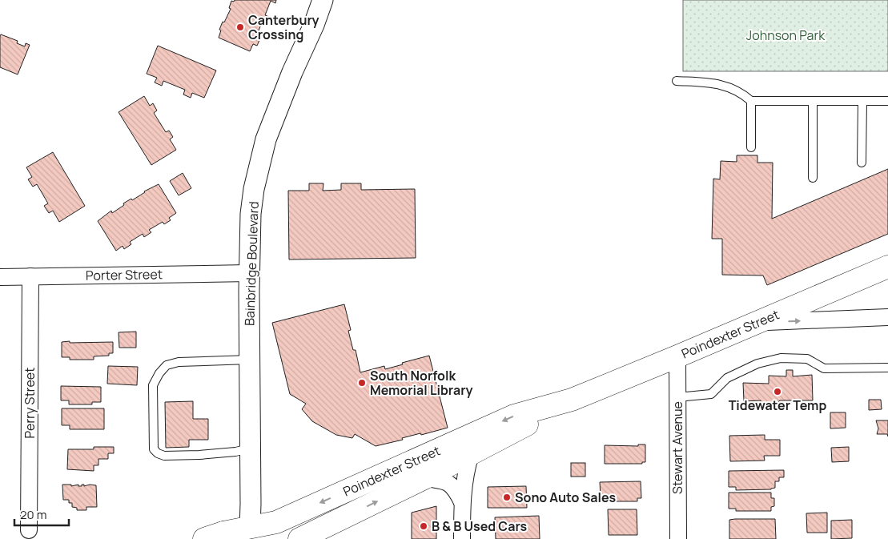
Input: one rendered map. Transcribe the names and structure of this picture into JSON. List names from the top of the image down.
{
  "streets": {
    "main road": ["Poindexter Street"],
    "street": [
      "Bainbridge Boulevard",
      "Porter Street",
      "Perry Street",
      "Stewart Avenue"
    ]
  },
  "crossings": [
    ["Bainbridge Boulevard", "Porter Street"],
    ["Bainbridge Boulevard", "Poindexter Street"],
    ["Porter Street", "Perry Street"],
    ["Poindexter Street", "Stewart Avenue"]
  ],
  "parks": ["Johnson Park"],
  "places": [
    "Canterbury Crossing",
    "South Norfolk Memorial Library",
    "Tidewater Temp",
    "Sono Auto Sales",
    "B & B Used Cars"
  ],
  "scale_bar": "20 m"
}
